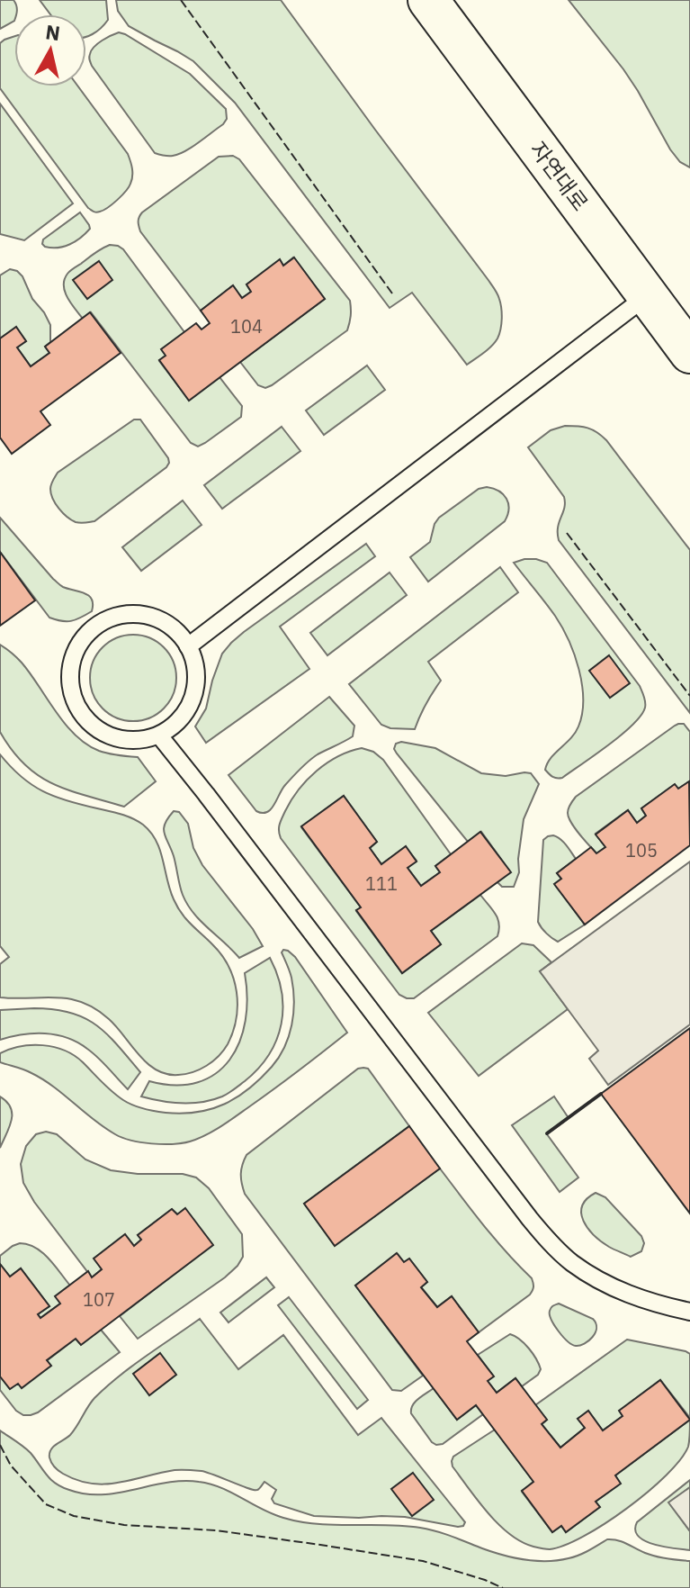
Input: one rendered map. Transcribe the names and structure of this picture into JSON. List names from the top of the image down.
{
  "streets": {
    "main road": ["자연대로"]
  },
  "house_numbers": [
    "104",
    "105",
    "111",
    "107"
  ],
  "north": "top"
}
